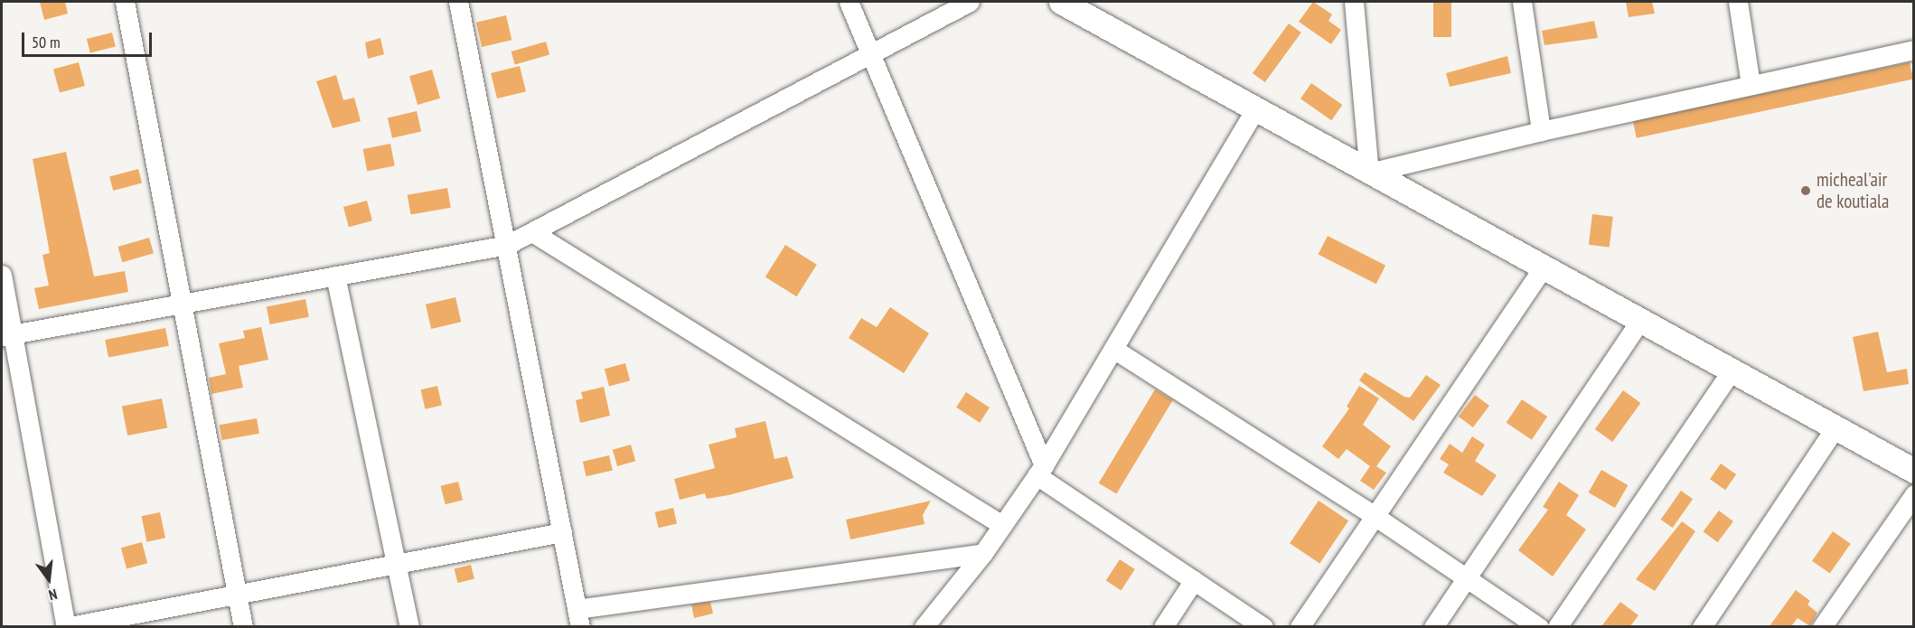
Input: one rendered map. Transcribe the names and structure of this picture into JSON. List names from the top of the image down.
{
  "places": ["micheal'air de koutiala"],
  "scale_bar": "50 m",
  "north": "bottom"
}
